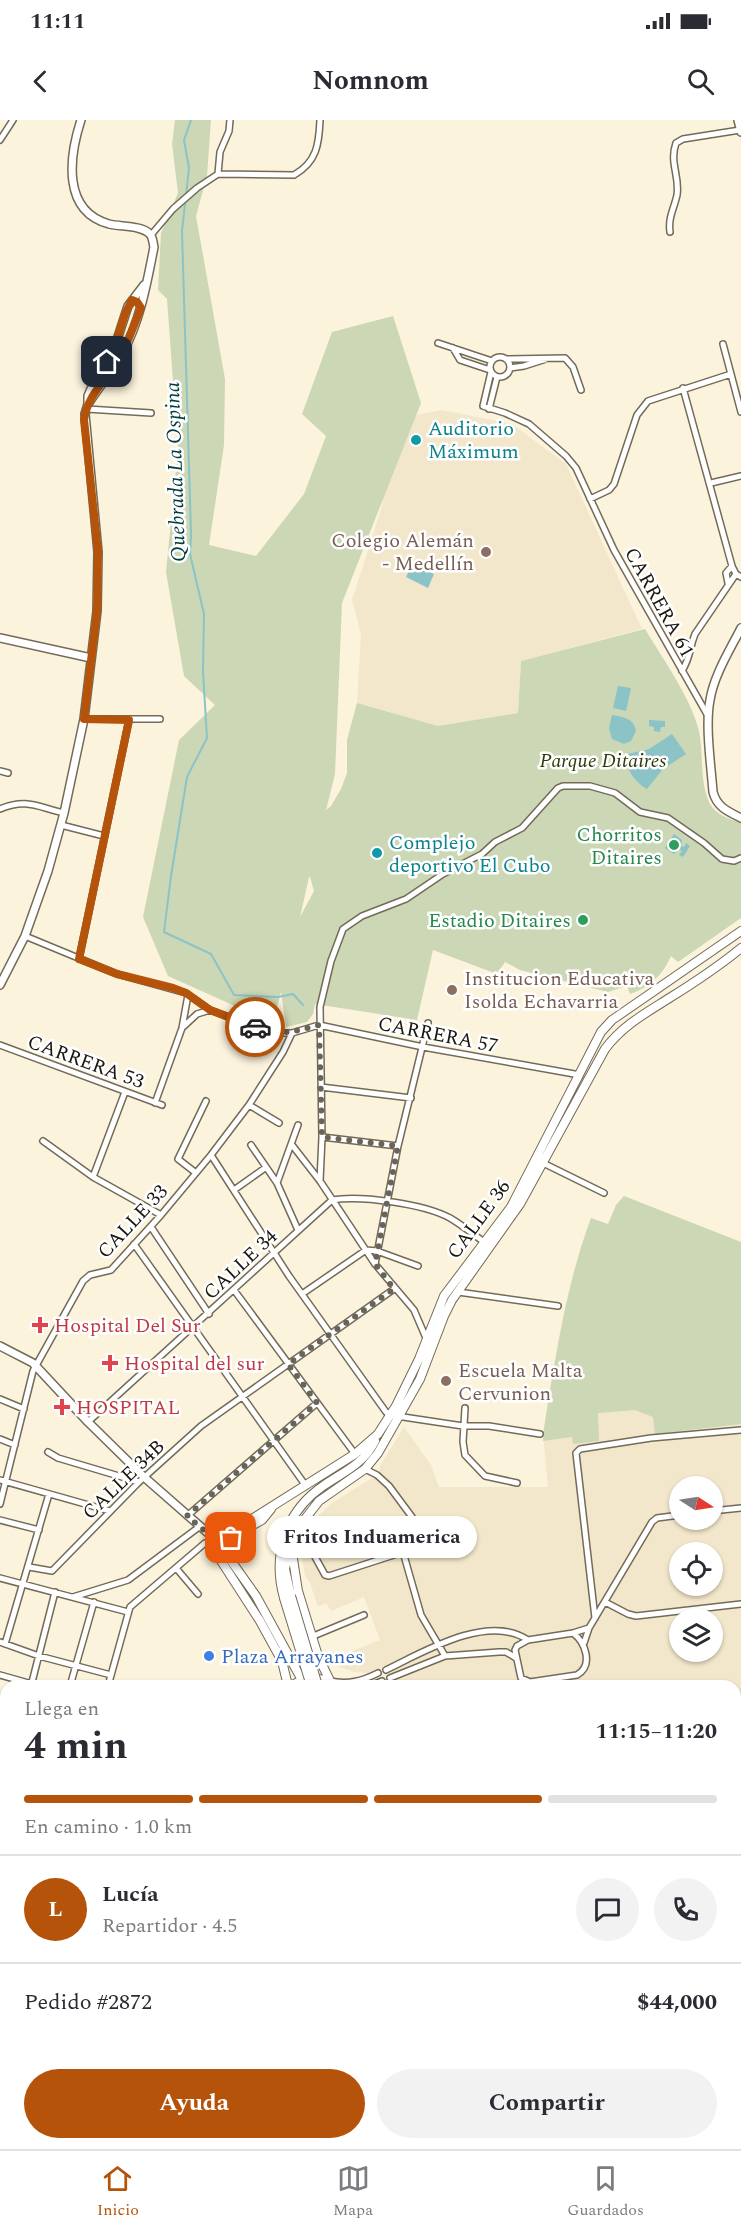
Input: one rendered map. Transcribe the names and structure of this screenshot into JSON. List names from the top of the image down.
{
  "streets": {
    "main road": ["CALLE 36"],
    "street": [
      "CARRERA 61",
      "CARRERA 57",
      "CARRERA 53",
      "CALLE 33",
      "CALLE 34",
      "CALLE 34B"
    ]
  },
  "crossings": [
    ["CARRERA 57", "CALLE 36"],
    ["CARRERA 57", "CALLE 33"]
  ],
  "water": ["Quebrada La Ospina"],
  "parks": ["Parque Ditaires"],
  "places": {
    "other": [
      "Auditorio Máximum",
      "Colegio Alemán - Medellín",
      "Chorritos Ditaires",
      "Complejo deportivo El Cubo",
      "Estadio Ditaires",
      "Institucion Educativa Isolda Echavarria",
      "Escuela Malta Cervunion",
      "Fritos Induamerica",
      "Plaza Arrayanes"
    ],
    "health": ["Hospital Del Sur", "Hospital del sur", "HOSPITAL"]
  },
  "north": "right",
  "page": {
    "status": "11:11",
    "header": "Nomnom",
    "bubble": "Fritos Induamerica",
    "heading": ["4 min", "Llega en", "11:15–11:20"],
    "panel": [
      "Lucía",
      "Repartidor · 4.5",
      "Pedido #2872",
      "$44,000"
    ],
    "bar": "En camino · 1.0 km",
    "round": "L",
    "buttons": ["Ayuda", "Compartir"],
    "tabs": ["Inicio", "Mapa", "Guardados"]
  }
}
